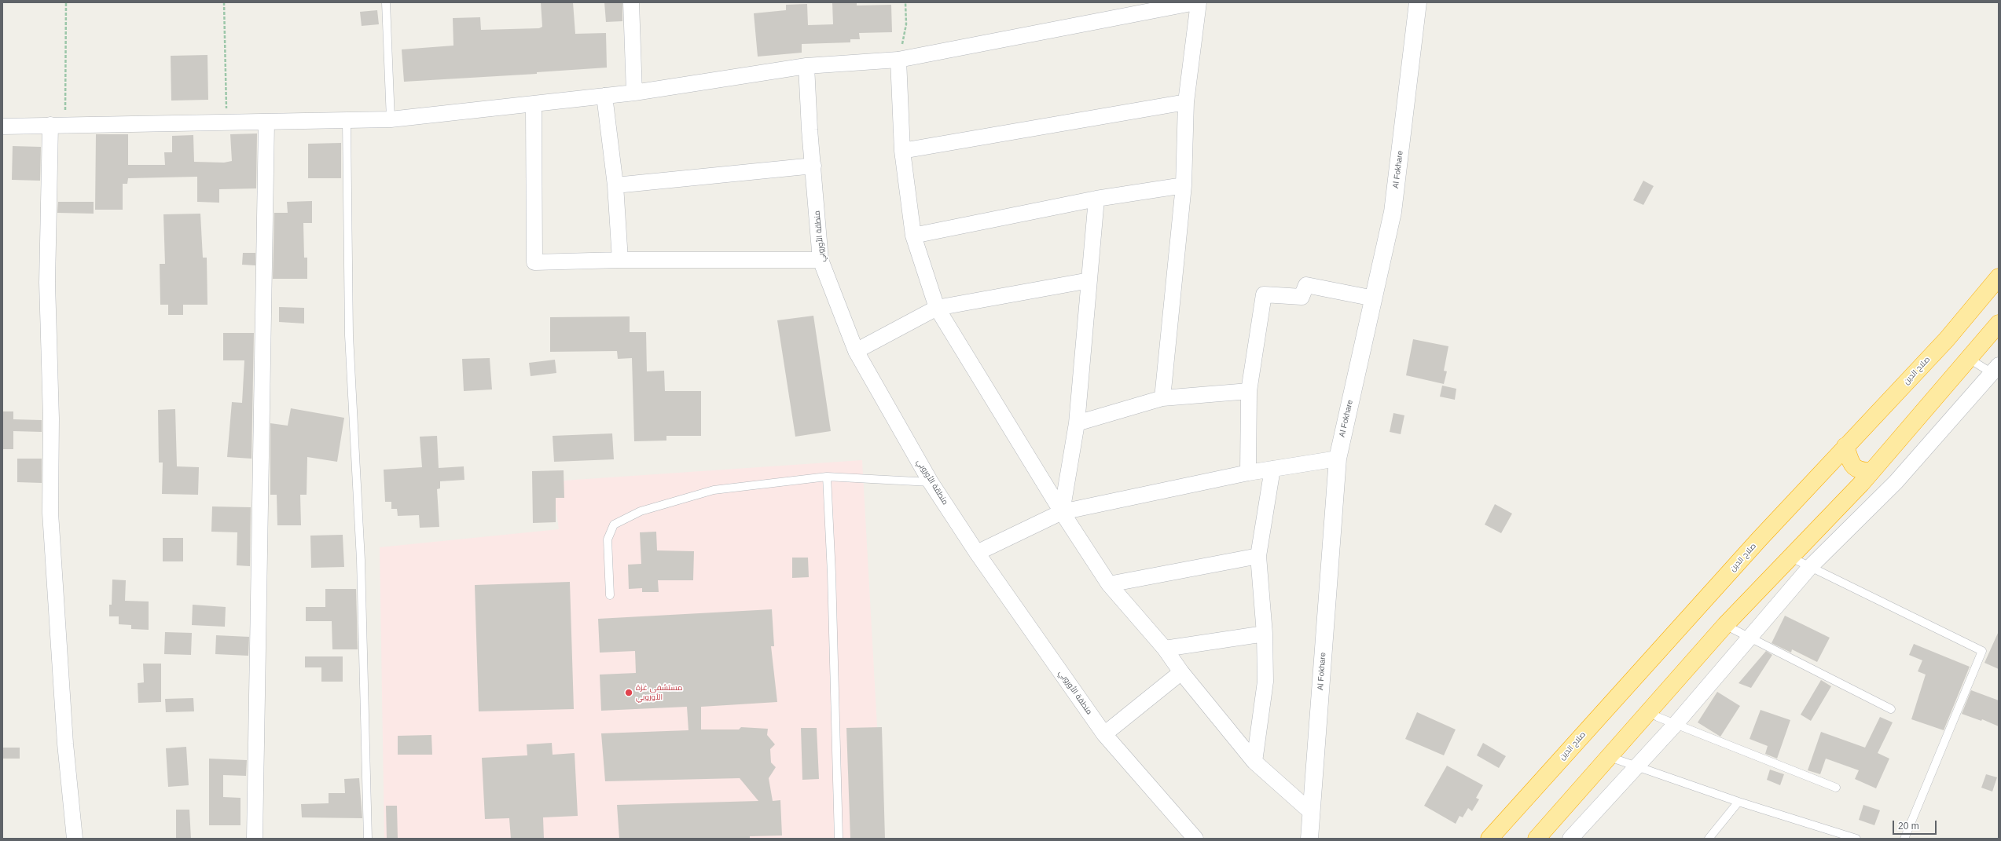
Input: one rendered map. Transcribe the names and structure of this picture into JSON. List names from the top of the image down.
{
  "streets": {
    "highway": ["صلاح الدين"],
    "street": ["Al Fokhare", "منطقة الأوروبي"]
  },
  "places": ["مستشفى غزة الأوروبي"],
  "scale_bar": "20 m"
}
